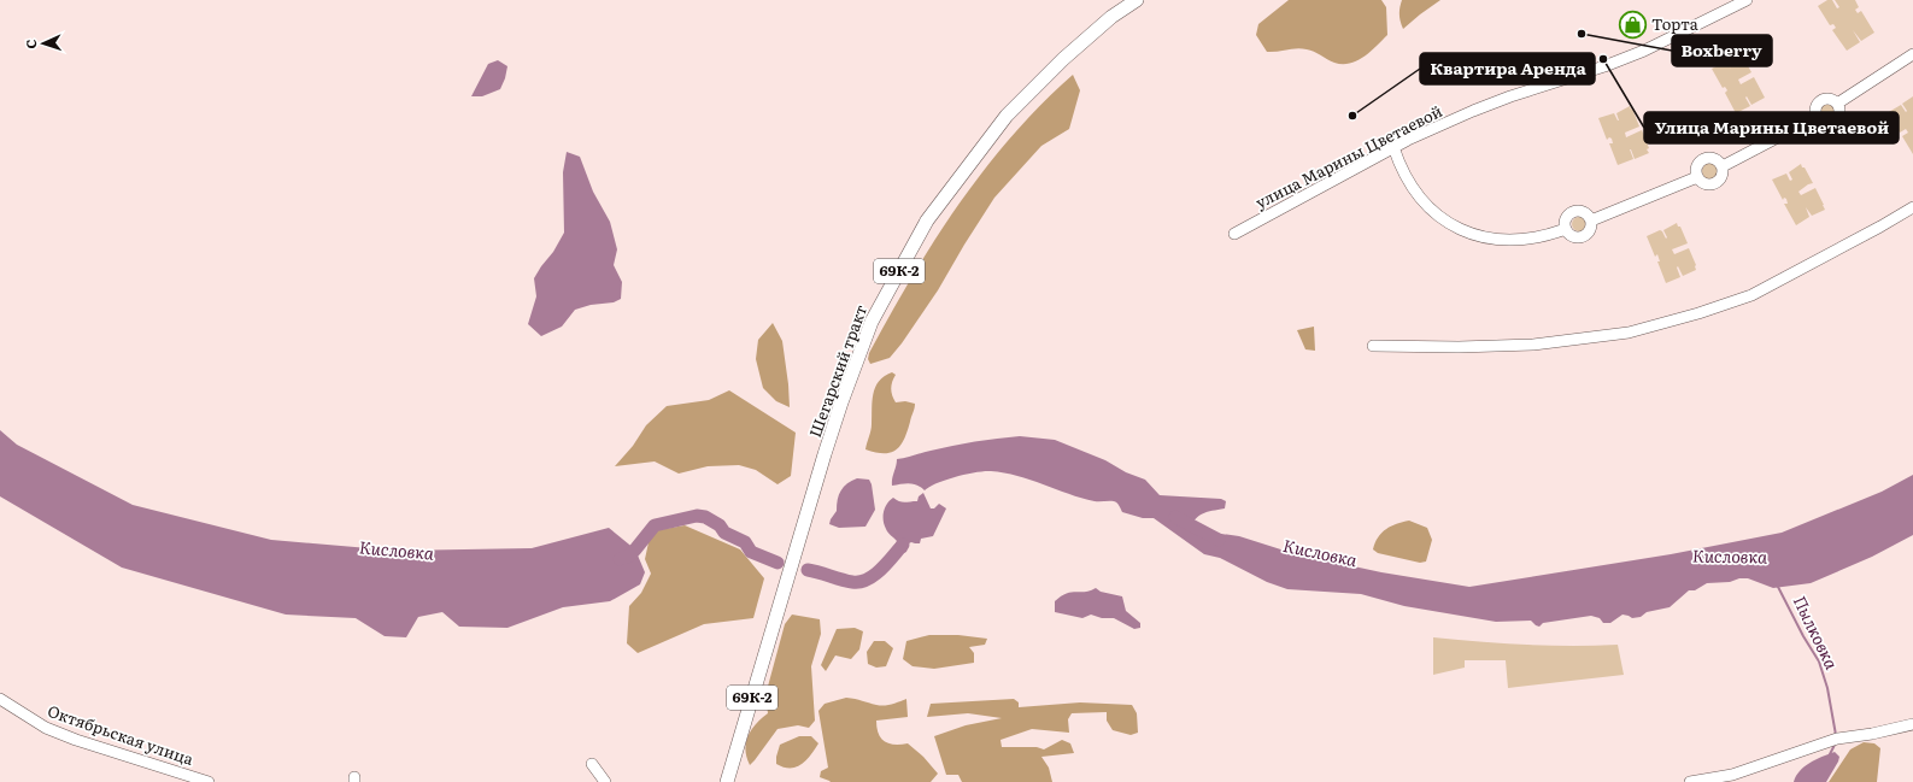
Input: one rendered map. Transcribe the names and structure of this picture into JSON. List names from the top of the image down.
{
  "streets": {
    "main road": ["69К-2", "Шегарский тракт"],
    "street": ["улица Марины Цветаевой", "Октябрьская улица"]
  },
  "water": ["Кисловка", "Пылковка"],
  "places": {
    "shop": ["Торта"],
    "other": ["Boxberry", "Улица Марины Цветаевой", "Квартира Аренда"]
  },
  "north": "left"
}
